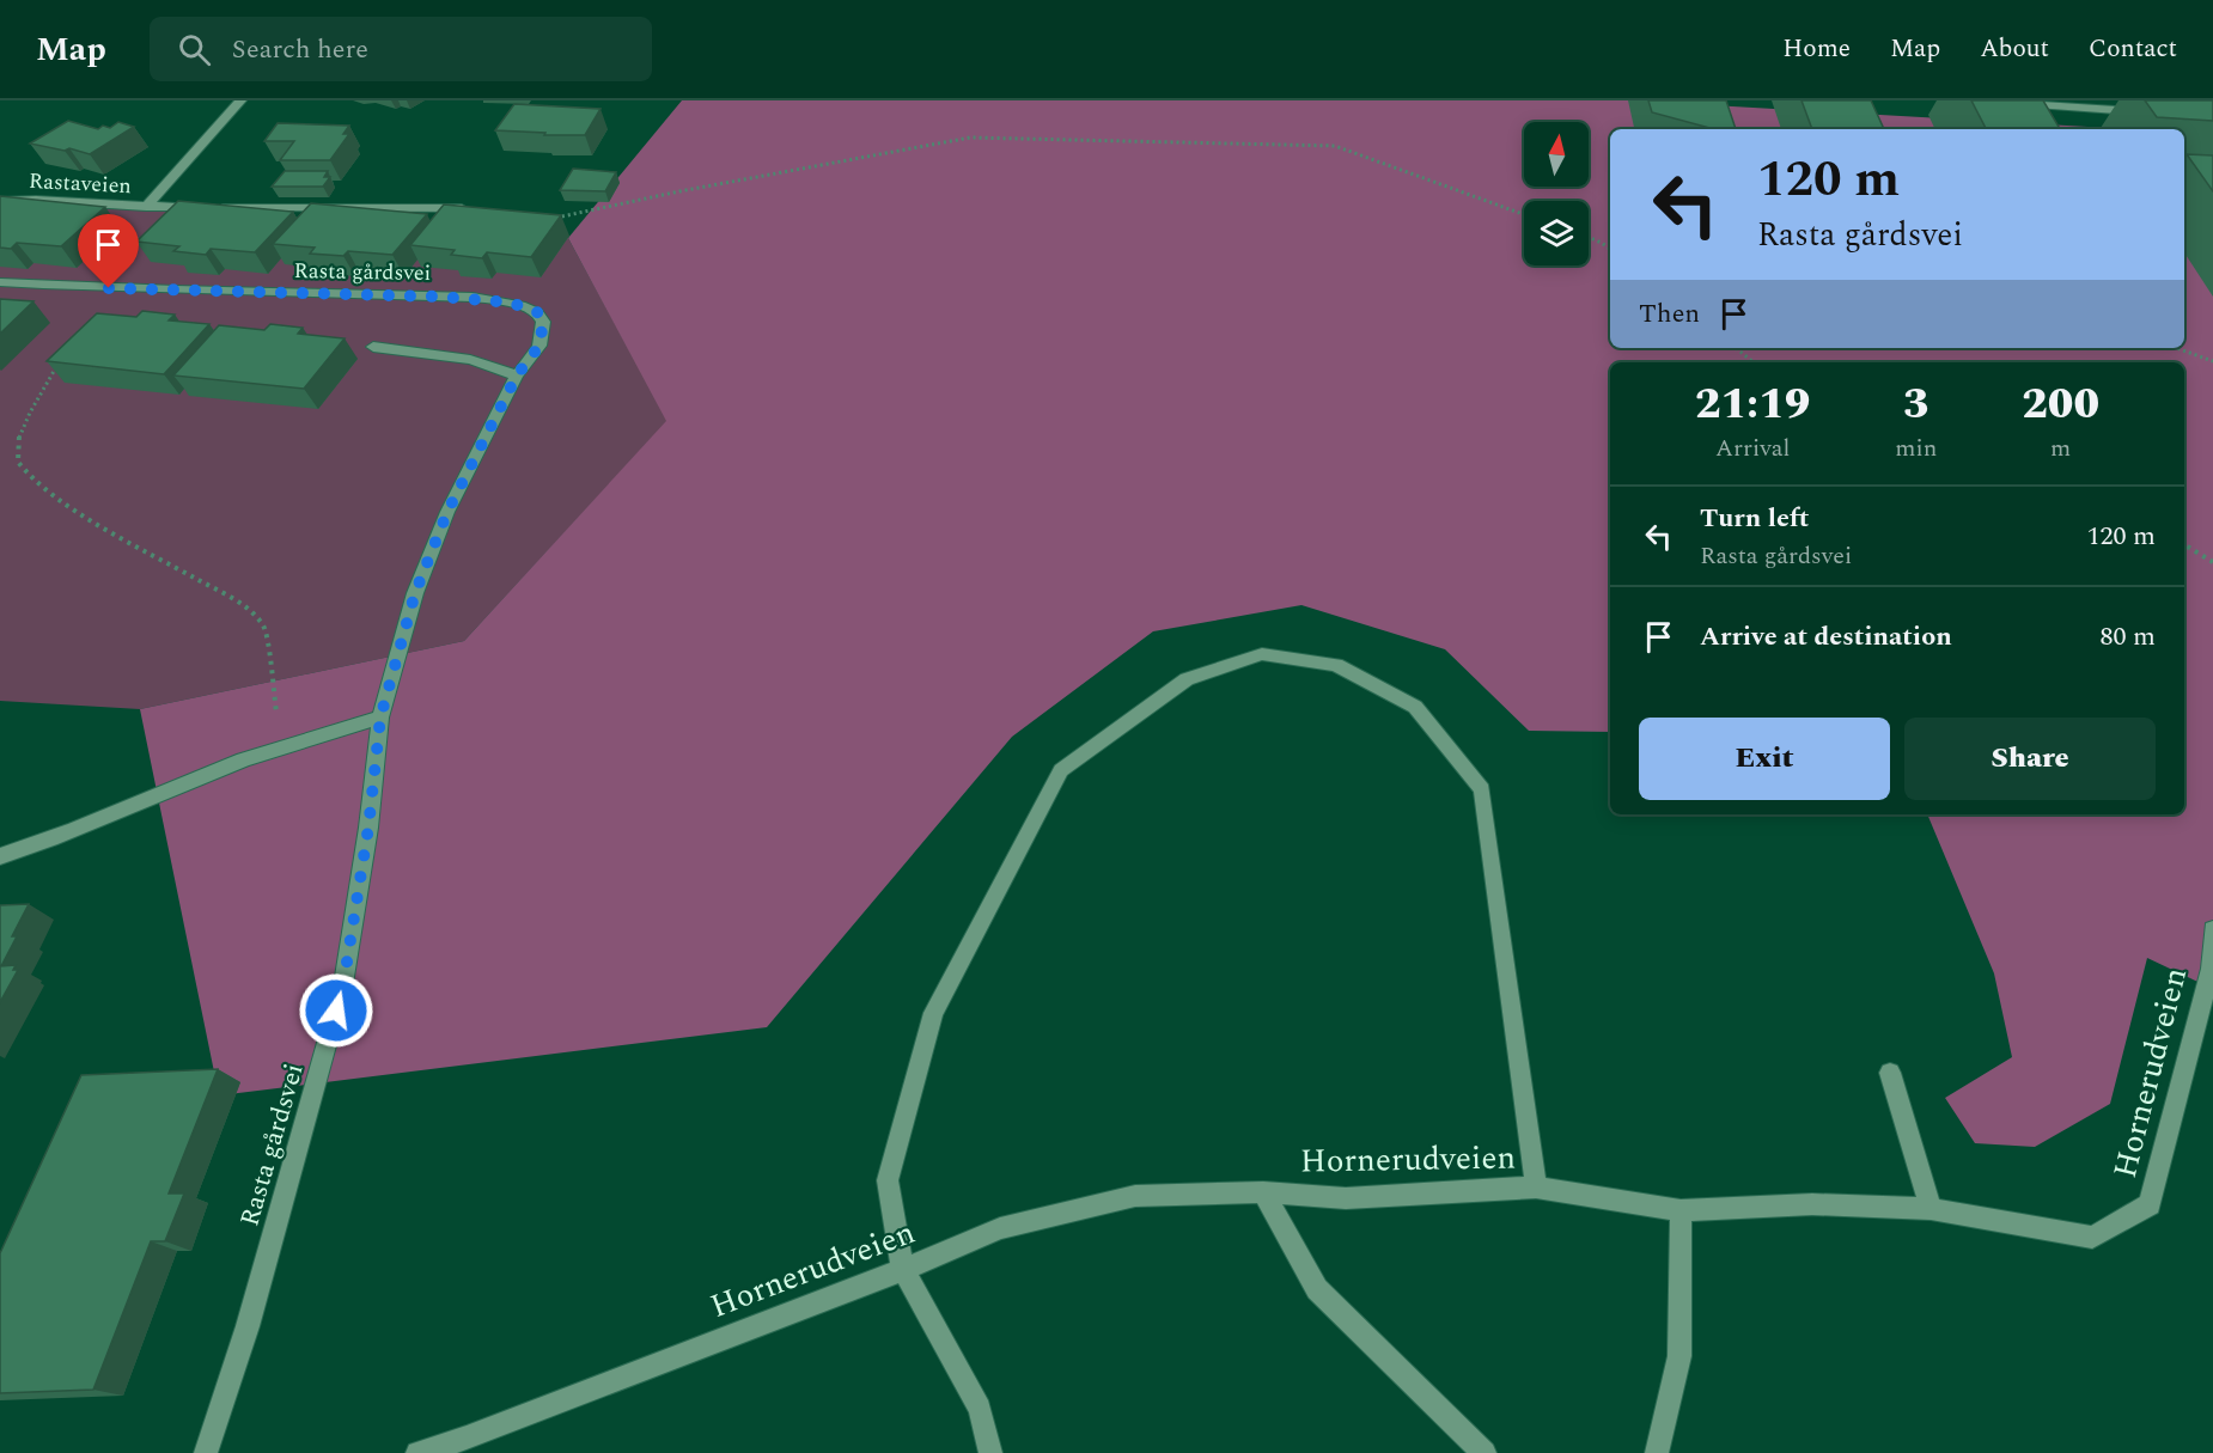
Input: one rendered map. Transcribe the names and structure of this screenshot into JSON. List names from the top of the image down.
{
  "streets": {
    "street": ["Rastaveien", "Rasta gårdsvei", "Hornerudveien"]
  },
  "north": "top",
  "page": {
    "header": "Map",
    "search": "Search here",
    "nav": [
      "Home",
      "Map",
      "About",
      "Contact"
    ],
    "turn": ["120 m", "Rasta gårdsvei"],
    "then": "Then",
    "eta": [
      "21:19",
      "Arrival",
      "3",
      "min",
      "200",
      "m"
    ],
    "list": [
      {
        "name": "Turn left",
        "note": "Rasta gårdsvei",
        "value": "120 m"
      },
      {
        "name": "Arrive at destination",
        "value": "80 m"
      }
    ],
    "buttons": ["Exit", "Share"]
  }
}
